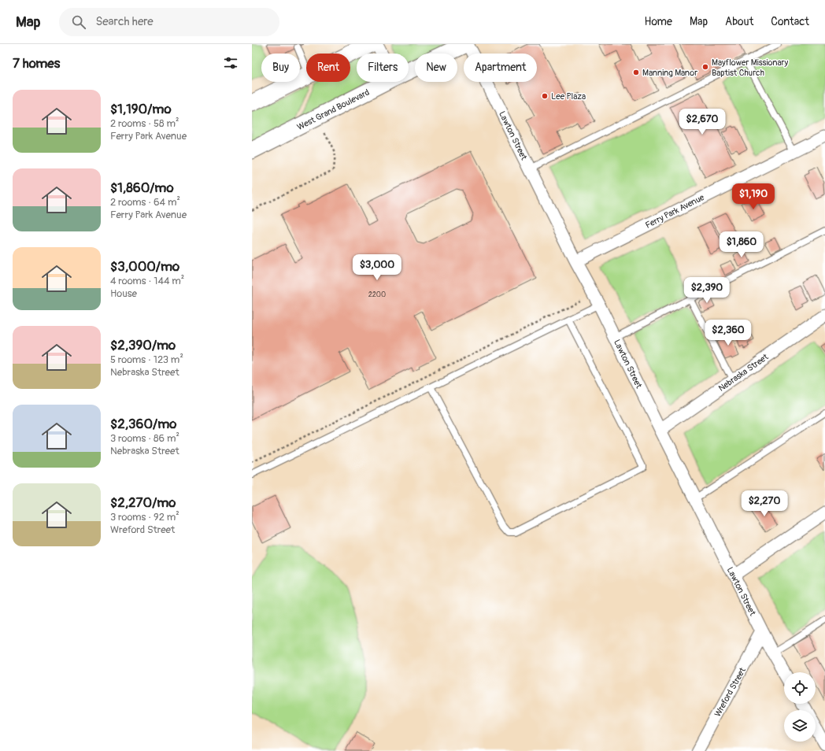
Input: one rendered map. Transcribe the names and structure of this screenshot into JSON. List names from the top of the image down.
{
  "streets": {
    "main road": ["West Grand Boulevard"],
    "street": [
      "Lawton Street",
      "Ferry Park Avenue",
      "Nebraska Street",
      "Wreford Street"
    ]
  },
  "crossings": [
    ["West Grand Boulevard", "Lawton Street"],
    ["Lawton Street", "Ferry Park Avenue"],
    ["Lawton Street", "Nebraska Street"],
    ["Lawton Street", "Wreford Street"]
  ],
  "places": ["Mayflower Missionary Baptist Church", "Manning Manor", "Lee Plaza"],
  "house_numbers": ["2200"],
  "page": {
    "header": "Map",
    "search": "Search here",
    "nav": [
      "Home",
      "Map",
      "About",
      "Contact"
    ],
    "heading": "7 homes",
    "chip": [
      "Buy",
      "Rent",
      "Filters",
      "New",
      "Apartment"
    ],
    "list": [
      {
        "name": "$1,190/mo",
        "note": "2 rooms · 58 m² · Ferry Park Avenue"
      },
      {
        "name": "$1,860/mo",
        "note": "2 rooms · 64 m² · Ferry Park Avenue"
      },
      {
        "name": "$3,000/mo",
        "note": "4 rooms · 144 m² · House"
      },
      {
        "name": "$2,390/mo",
        "note": "5 rooms · 123 m² · Nebraska Street"
      },
      {
        "name": "$2,360/mo",
        "note": "3 rooms · 86 m² · Nebraska Street"
      },
      {
        "name": "$2,270/mo",
        "note": "3 rooms · 92 m² · Wreford Street"
      }
    ],
    "price": [
      "$2,670",
      "$1,190",
      "$1,860",
      "$3,000",
      "$2,390",
      "$2,360",
      "$2,270"
    ]
  }
}
